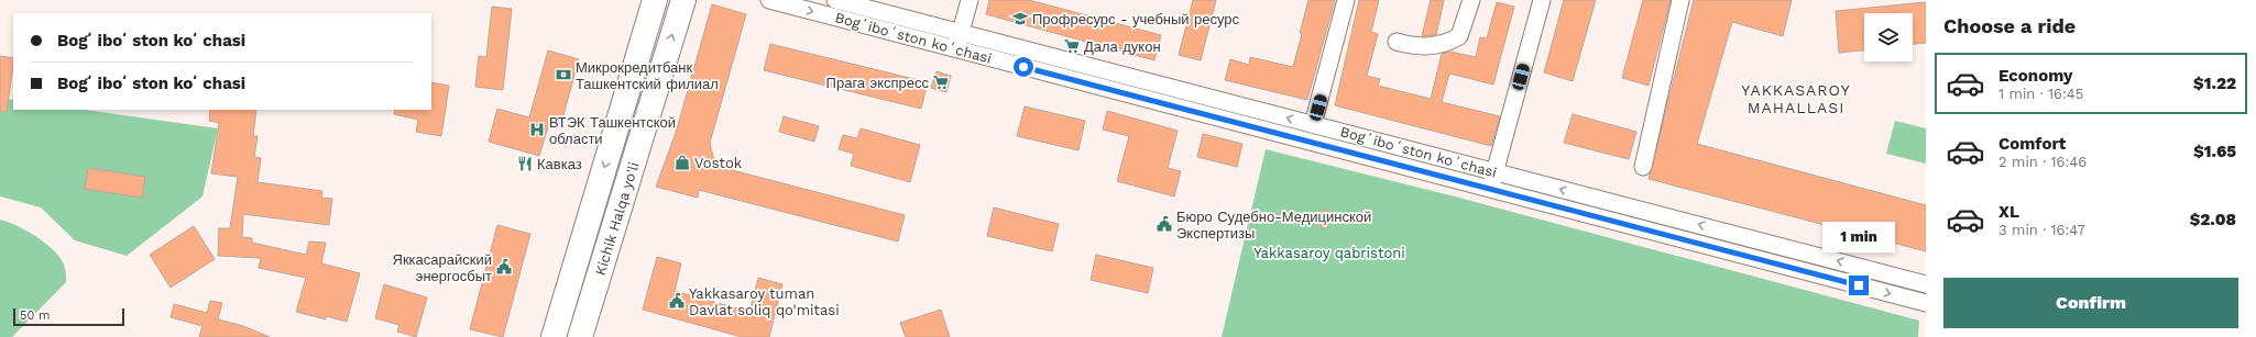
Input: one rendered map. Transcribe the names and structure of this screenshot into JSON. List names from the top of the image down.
{
  "streets": {
    "highway": ["Kichik Halqa yo'li"],
    "street": ["Bogʻiboʻston koʻchasi"]
  },
  "districts": ["YAKKASAROY MAHALLASI"],
  "parks": ["Yakkasaroy qabristoni"],
  "places": {
    "school or university": ["Профресурс - учебный ресурс"],
    "supermarket": ["Дала дукон", "Прага экспресс"],
    "bank": ["Микрокредитбанк Ташкентский филиал"],
    "hospital": ["ВТЭК Ташкентской области"],
    "shop": ["Vostok"],
    "restaurant": ["Кавказ"],
    "public building": ["Бюро Судебно-Медицинской Экспертизы", "Яккасарайский энергосбыт", "Yakkasaroy tuman Davlat soliq qo'mitasi"]
  },
  "scale_bar": "50 m",
  "page": {
    "heading": "Choose a ride",
    "banner": ["Bogʻiboʻston koʻchasi", "Bogʻiboʻston koʻchasi"],
    "list": [
      {
        "name": "Economy",
        "note": "1 min · 16:45",
        "value": "$1.22"
      },
      {
        "name": "Comfort",
        "note": "2 min · 16:46",
        "value": "$1.65"
      },
      {
        "name": "XL",
        "note": "3 min · 16:47",
        "value": "$2.08"
      }
    ],
    "bubble": "1 min",
    "buttons": "Confirm",
    "scale": "50 m"
  }
}
